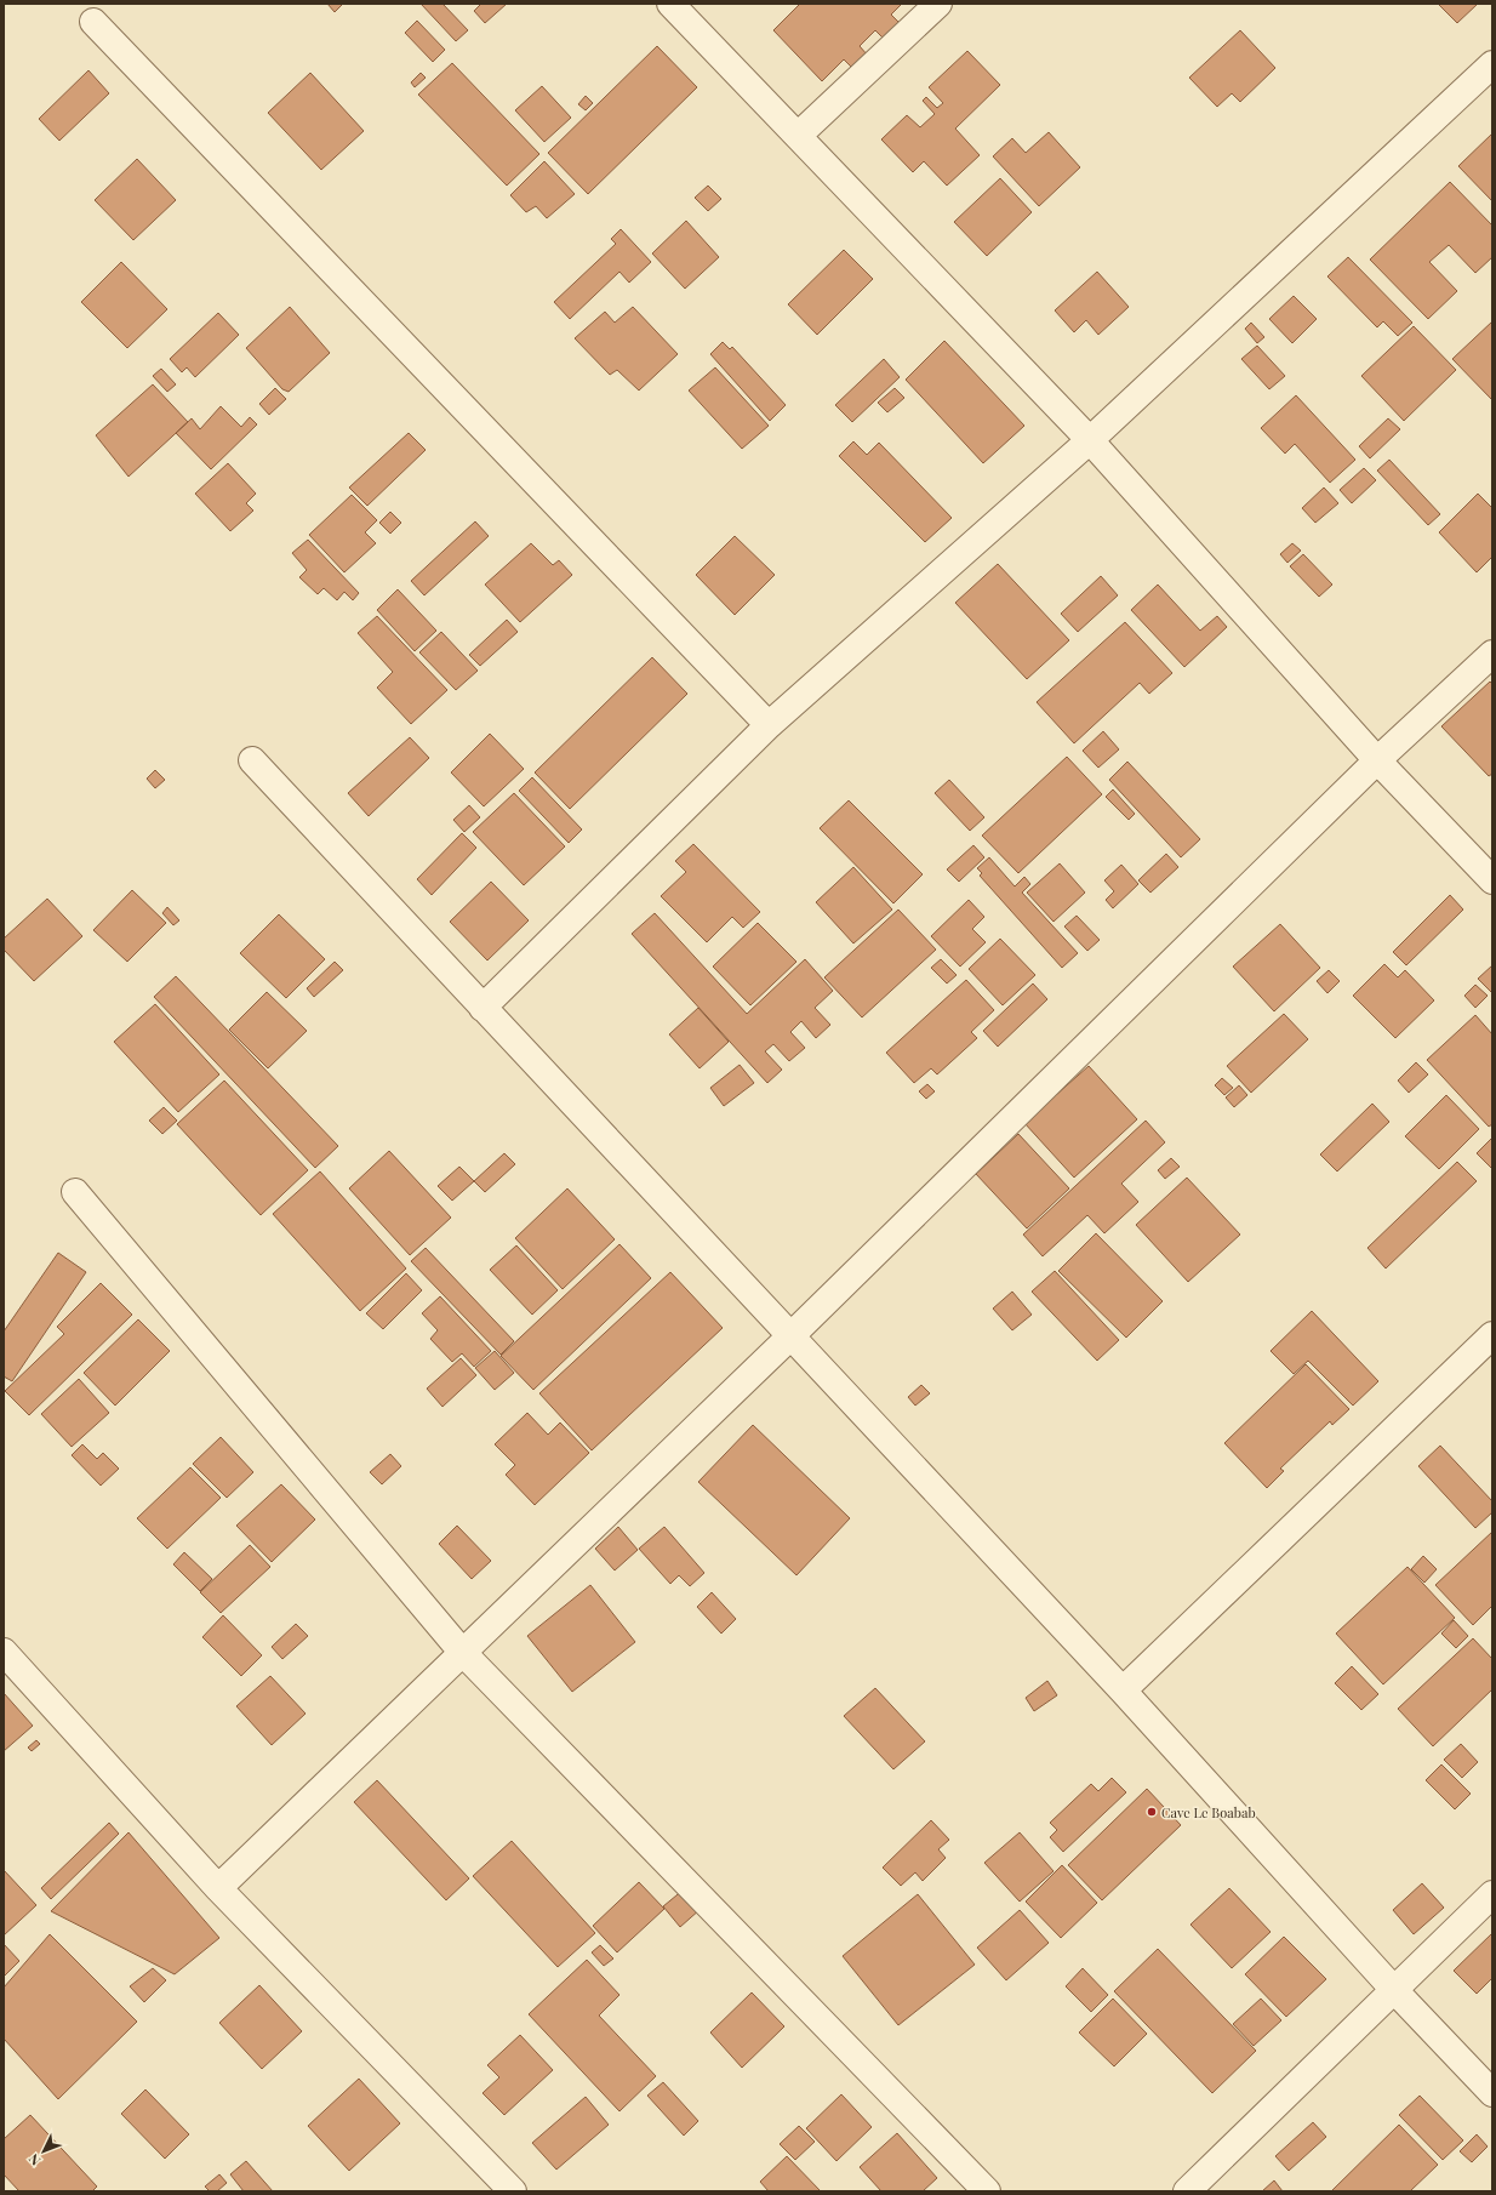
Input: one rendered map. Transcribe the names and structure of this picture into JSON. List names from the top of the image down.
{
  "places": ["Cave Le Boabab"],
  "north": "bottom left"
}
